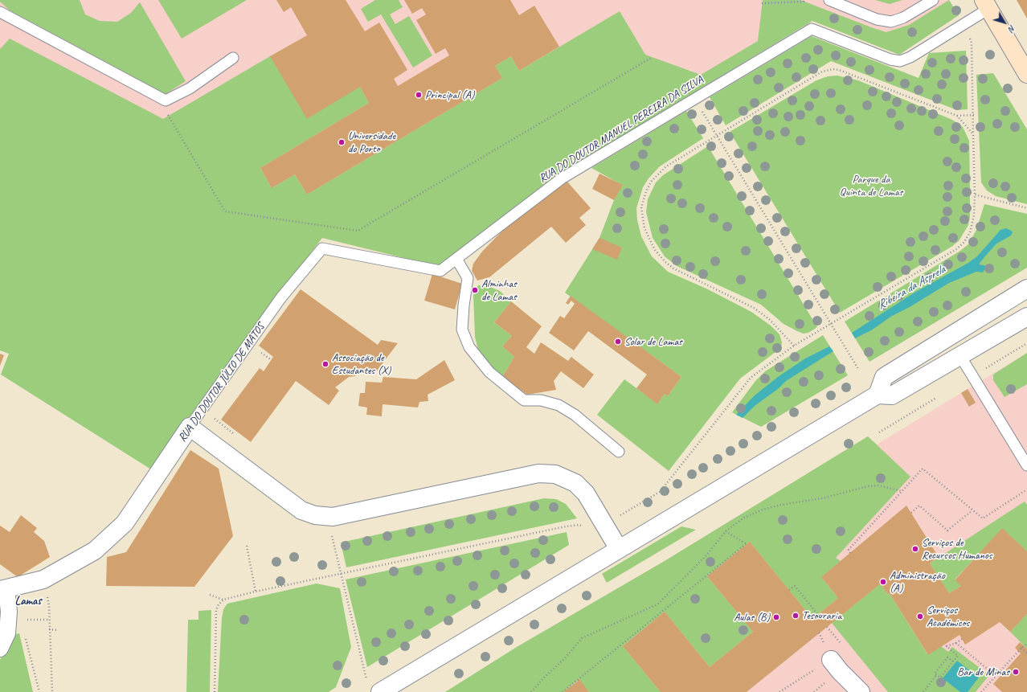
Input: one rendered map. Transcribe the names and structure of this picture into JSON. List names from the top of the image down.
{
  "streets": {
    "street": ["RUA DO DOUTOR JÚLIO DE MATOS"],
    "lane": ["RUA DO DOUTOR MANUEL PEREIRA DA SILVA"]
  },
  "crossings": [
    ["RUA DO DOUTOR MANUEL PEREIRA DA SILVA", "RUA DO DOUTOR JÚLIO DE MATOS"]
  ],
  "districts": ["Lamas"],
  "water": ["Ribeira da Asprela"],
  "parks": ["Parque da Quinta de Lamas"],
  "places": [
    "Principal (A)",
    "Universidade do Porto",
    "Alminhas de Lamas",
    "Solar de Lamas",
    "Associação de Estudantes (X)",
    "Serviços de Recursos Humanos",
    "Administração (A)",
    "Tesouraria",
    "Serviços Académicos",
    "Aulas (B)",
    "Bar de Minas"
  ],
  "north": "bottom right"
}
